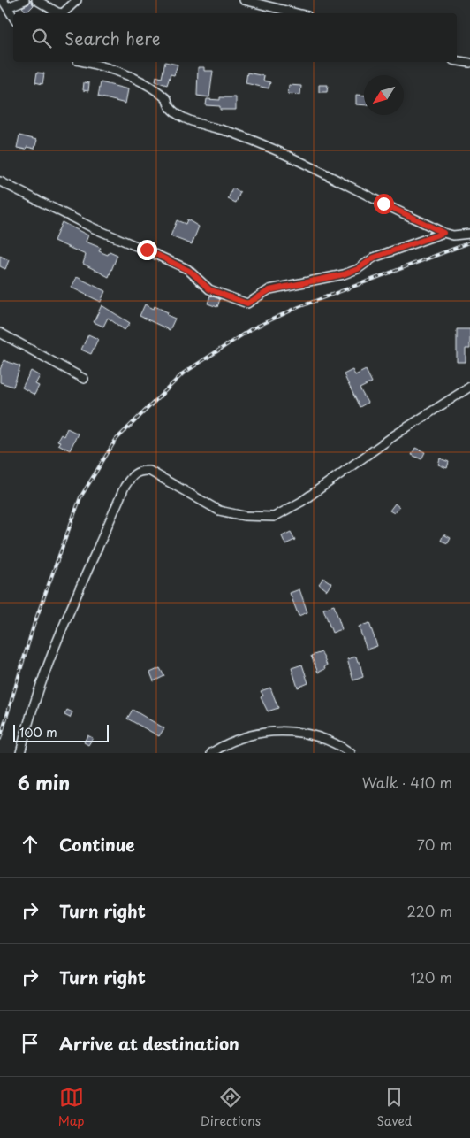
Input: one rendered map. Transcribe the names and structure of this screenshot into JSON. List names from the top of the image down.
{
  "scale_bar": "100 m",
  "north": "bottom left",
  "page": {
    "search": "Search here",
    "scale": "100 m",
    "heading": ["6 min", "Walk · 410 m"],
    "list": [
      ["Continue", "70 m"],
      ["Turn right", "220 m"],
      ["Turn right", "120 m"],
      "Arrive at destination"
    ],
    "nav": ["Map", "Directions", "Saved"]
  }
}
